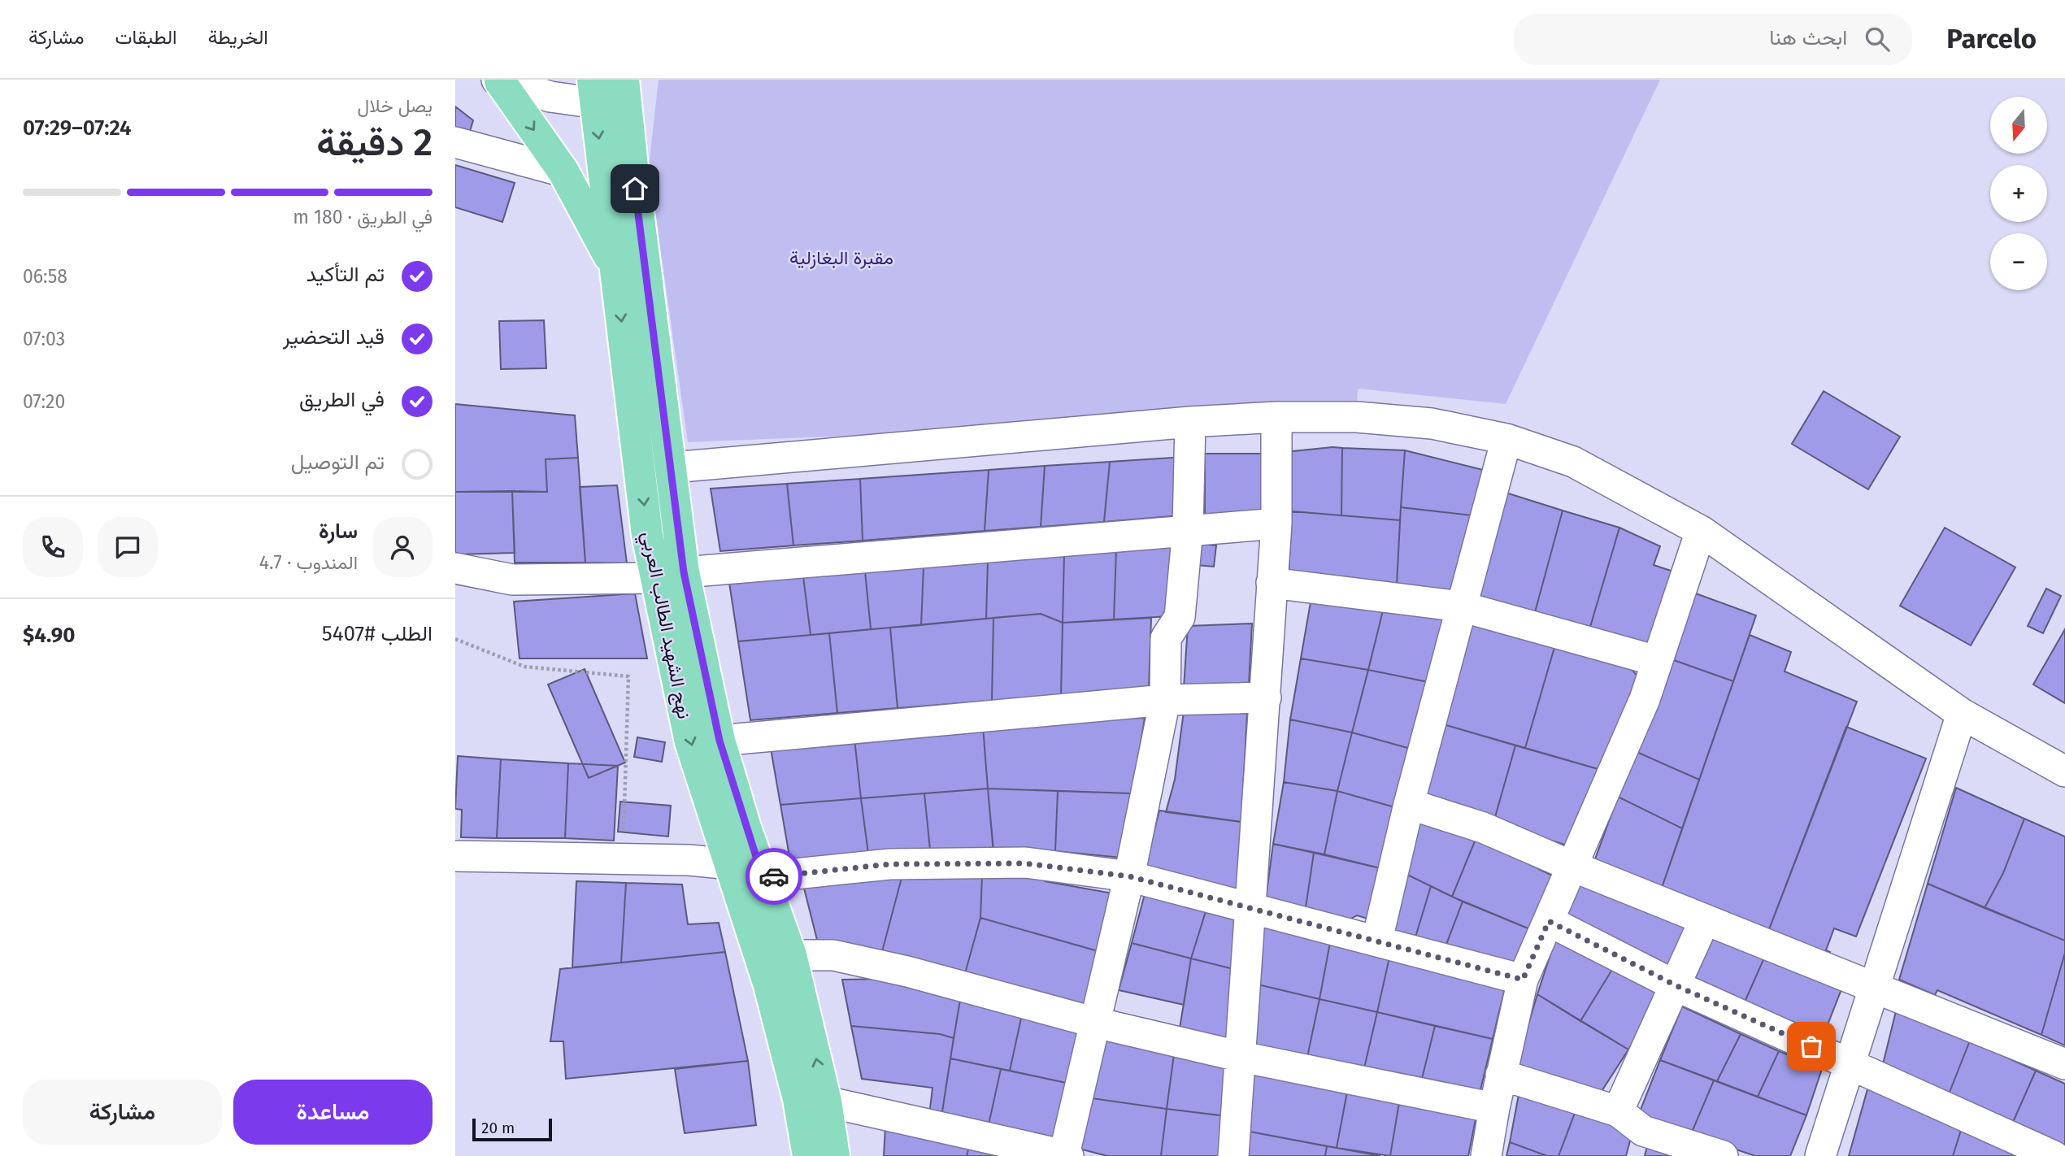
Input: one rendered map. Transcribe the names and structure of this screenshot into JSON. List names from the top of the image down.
{
  "streets": {
    "main road": ["نهج الشهيد الطالب العربي"]
  },
  "parks": ["مقبرة البغازلية"],
  "scale_bar": "20 m",
  "north": "bottom",
  "page": {
    "header": "Parcelo",
    "search": "ابحث هنا",
    "nav": ["الخريطة", "الطبقات", "مشاركة"],
    "heading": ["2 دقيقة", "يصل خلال", "07:24–07:29"],
    "panel": [
      "سارة",
      "المندوب · 4.7",
      "الطلب #5407",
      "$4.90"
    ],
    "map_buttons": ["+", "−"],
    "bar": "في الطريق · 180 m",
    "list": [
      ["تم التأكيد", "06:58"],
      ["قيد التحضير", "07:03"],
      ["في الطريق", "07:20"],
      "تم التوصيل"
    ],
    "buttons": ["مساعدة", "مشاركة"],
    "scale": "20 m"
  }
}
